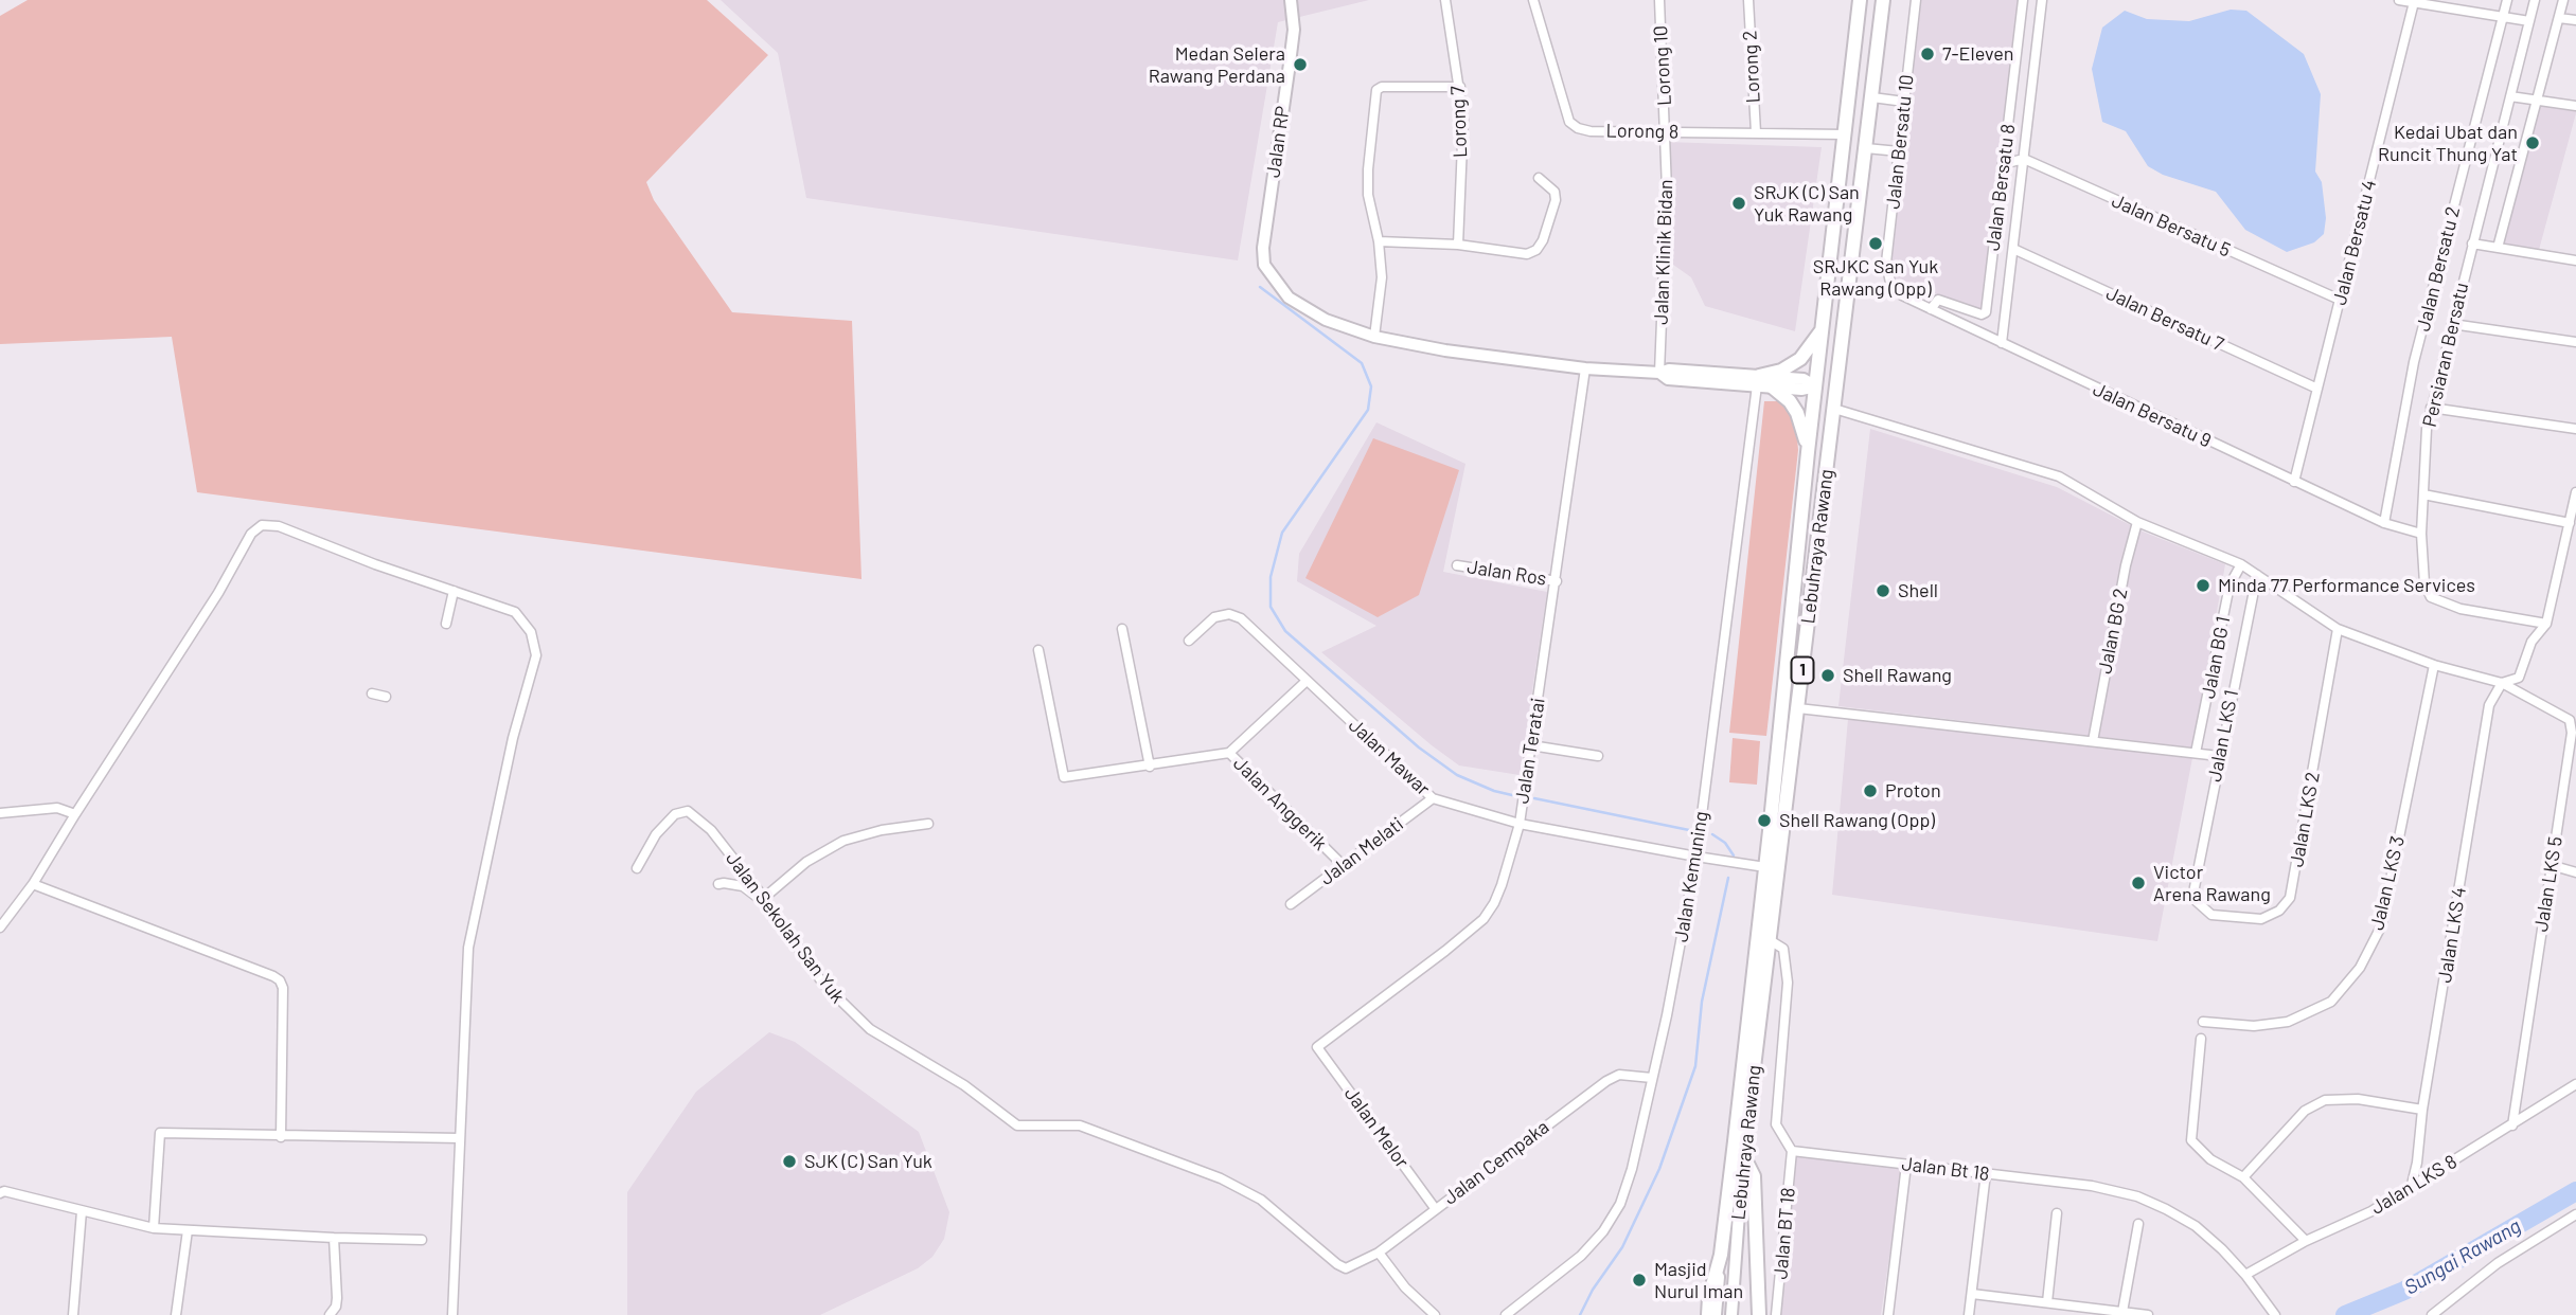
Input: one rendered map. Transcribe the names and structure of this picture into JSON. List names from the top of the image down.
{
  "streets": {
    "main road": ["Lebuhraya Rawang", "1"],
    "street": [
      "Lorong 10",
      "Lorong 2",
      "Lorong 7",
      "Lorong 8",
      "Jalan RP",
      "Jalan Bersatu 10",
      "Jalan Bersatu 8",
      "Jalan Bersatu 5",
      "Jalan Bersatu 4",
      "Jalan Klinik Bidan",
      "Jalan Bersatu 2",
      "Jalan Bersatu 7",
      "Persiaran Bersatu",
      "Jalan Bersatu 9",
      "Jalan Ros",
      "Jalan BG 2",
      "Jalan BG 1",
      "Jalan LKS 1",
      "Jalan Teratai",
      "Jalan Mawar",
      "Jalan Anggerik",
      "Jalan LKS 2",
      "Jalan Melati",
      "Jalan Kemuning",
      "Jalan LKS 3",
      "Jalan LKS 5",
      "Jalan Sekolah San Yuk",
      "Jalan LKS 4",
      "Jalan Melor",
      "Jalan Cempaka",
      "Jalan Bt 18",
      "Jalan LKS 8",
      "Jalan BT 18"
    ]
  },
  "crossings": [
    ["Lorong 10", "Lorong 8"],
    ["Lorong 10", "Jalan Klinik Bidan"],
    ["Lorong 2", "Lorong 8"],
    ["Lorong 8", "Jalan Klinik Bidan"],
    ["Lorong 8", "Lebuhraya Rawang"],
    ["Jalan Bersatu 10", "Jalan Bersatu 9"],
    ["Jalan Bersatu 8", "Jalan Bersatu 9"],
    ["Jalan Bersatu 5", "Jalan Bersatu 4"],
    ["Jalan Bersatu 4", "Jalan Bersatu 7"],
    ["Jalan Bersatu 4", "Jalan Bersatu 9"],
    ["Jalan Bersatu 2", "Jalan Bersatu 9"],
    ["Persiaran Bersatu", "Jalan Bersatu 9"],
    ["Lebuhraya Rawang", "Jalan Mawar"],
    ["Jalan Ros", "Jalan Teratai"],
    ["Jalan LKS 1", "Jalan LKS 2"],
    ["Jalan Teratai", "Jalan Mawar"],
    ["Jalan Teratai", "Jalan Melor"],
    ["Jalan Mawar", "Jalan Anggerik"],
    ["Jalan Mawar", "Jalan Melati"],
    ["Jalan Mawar", "Jalan Kemuning"],
    ["Jalan Anggerik", "Jalan Melati"],
    ["Jalan Kemuning", "Jalan Cempaka"],
    ["Jalan LKS 5", "Jalan LKS 4"],
    ["Jalan LKS 5", "Jalan LKS 8"],
    ["Jalan Sekolah San Yuk", "Jalan Cempaka"],
    ["Jalan LKS 4", "Jalan LKS 8"],
    ["Jalan Melor", "Jalan Cempaka"],
    ["Jalan Bt 18", "Jalan LKS 8"],
    ["Jalan Bt 18", "Jalan BT 18"]
  ],
  "water": ["Sungai Rawang"],
  "places": [
    "7-Eleven",
    "Medan Selera Rawang Perdana",
    "Kedai Ubat dan Runcit Thung Yat",
    "SRJK (C) San Yuk Rawang",
    "SRJKC San Yuk Rawang (Opp)",
    "Minda 77 Performance Services",
    "Shell",
    "Shell Rawang",
    "Proton",
    "Shell Rawang (Opp)",
    "Victor Arena Rawang",
    "SJK (C) San Yuk",
    "Masjid Nurul Iman"
  ]
}
